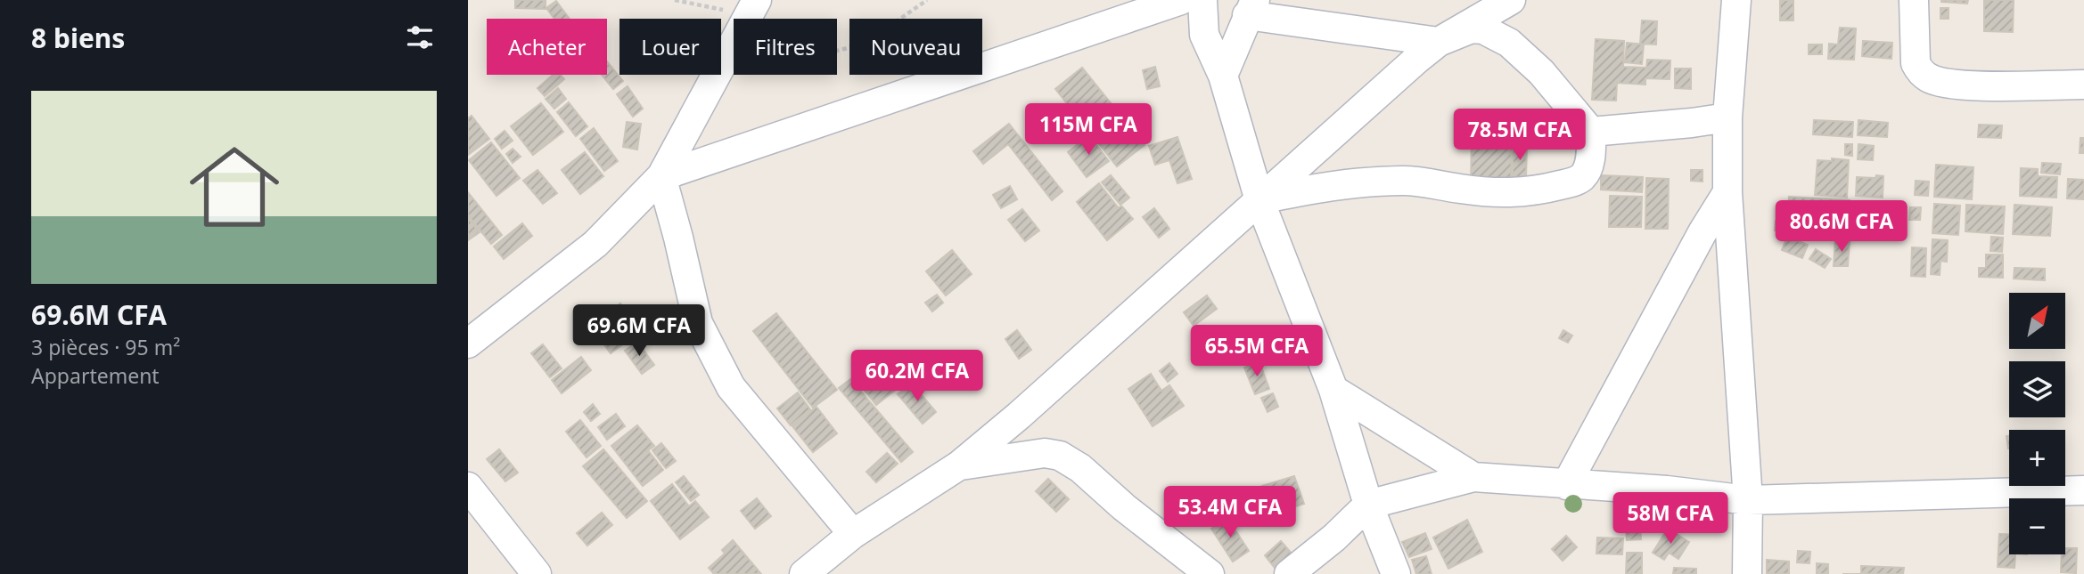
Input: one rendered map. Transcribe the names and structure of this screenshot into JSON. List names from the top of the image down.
{
  "north": "top right",
  "page": {
    "heading": "8 biens",
    "chip": [
      "Acheter",
      "Louer",
      "Filtres",
      "Nouveau"
    ],
    "list": [
      {
        "name": "69.6M CFA",
        "note": "3 pièces · 95 m² · Appartement"
      }
    ],
    "price": [
      "115M CFA",
      "78.5M CFA",
      "80.6M CFA",
      "69.6M CFA",
      "65.5M CFA",
      "60.2M CFA",
      "53.4M CFA",
      "58M CFA"
    ],
    "map_buttons": ["+", "−"]
  }
}
